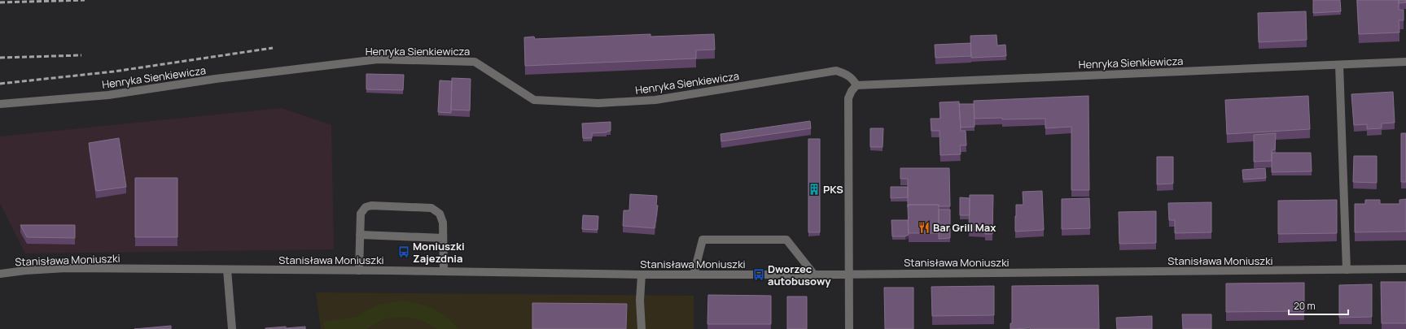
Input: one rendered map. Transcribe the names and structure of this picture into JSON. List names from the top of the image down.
{
  "streets": {
    "street": ["Henryka Sienkiewicza", "Stanisława Moniuszki"]
  },
  "places": {
    "building": ["PKS"],
    "restaurant": ["Bar Grill Max"],
    "bus stop": ["Moniuszki Zajezdnia", "Dworzec autobusowy"]
  },
  "scale_bar": "20 m"
}
